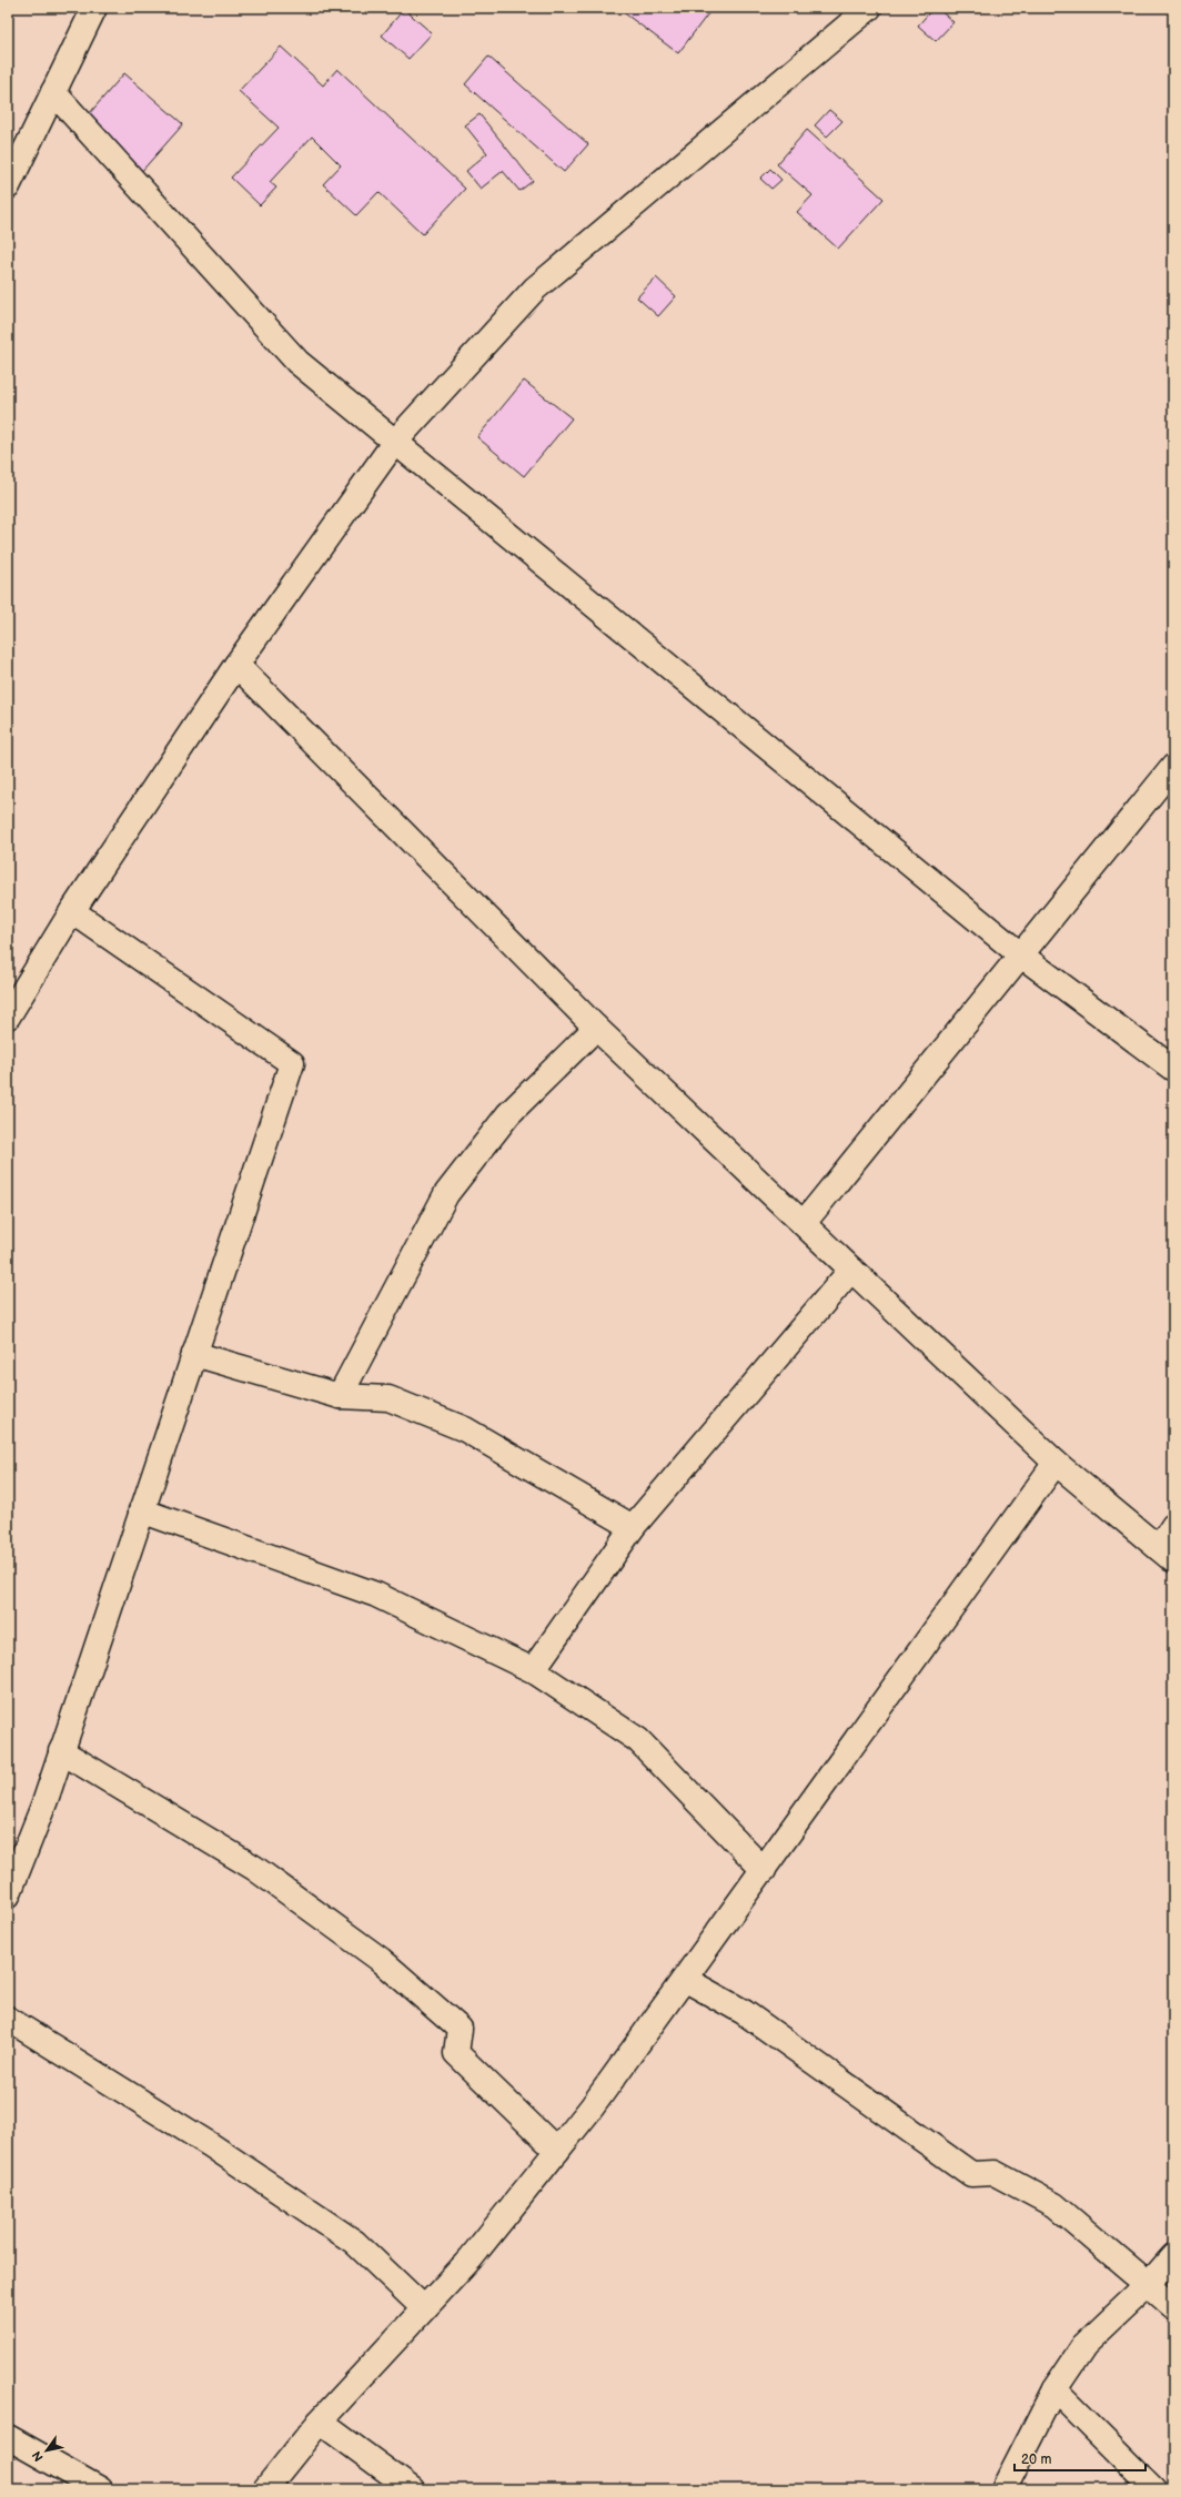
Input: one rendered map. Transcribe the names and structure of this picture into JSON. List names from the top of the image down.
{
  "scale_bar": "20 m",
  "north": "bottom left"
}
